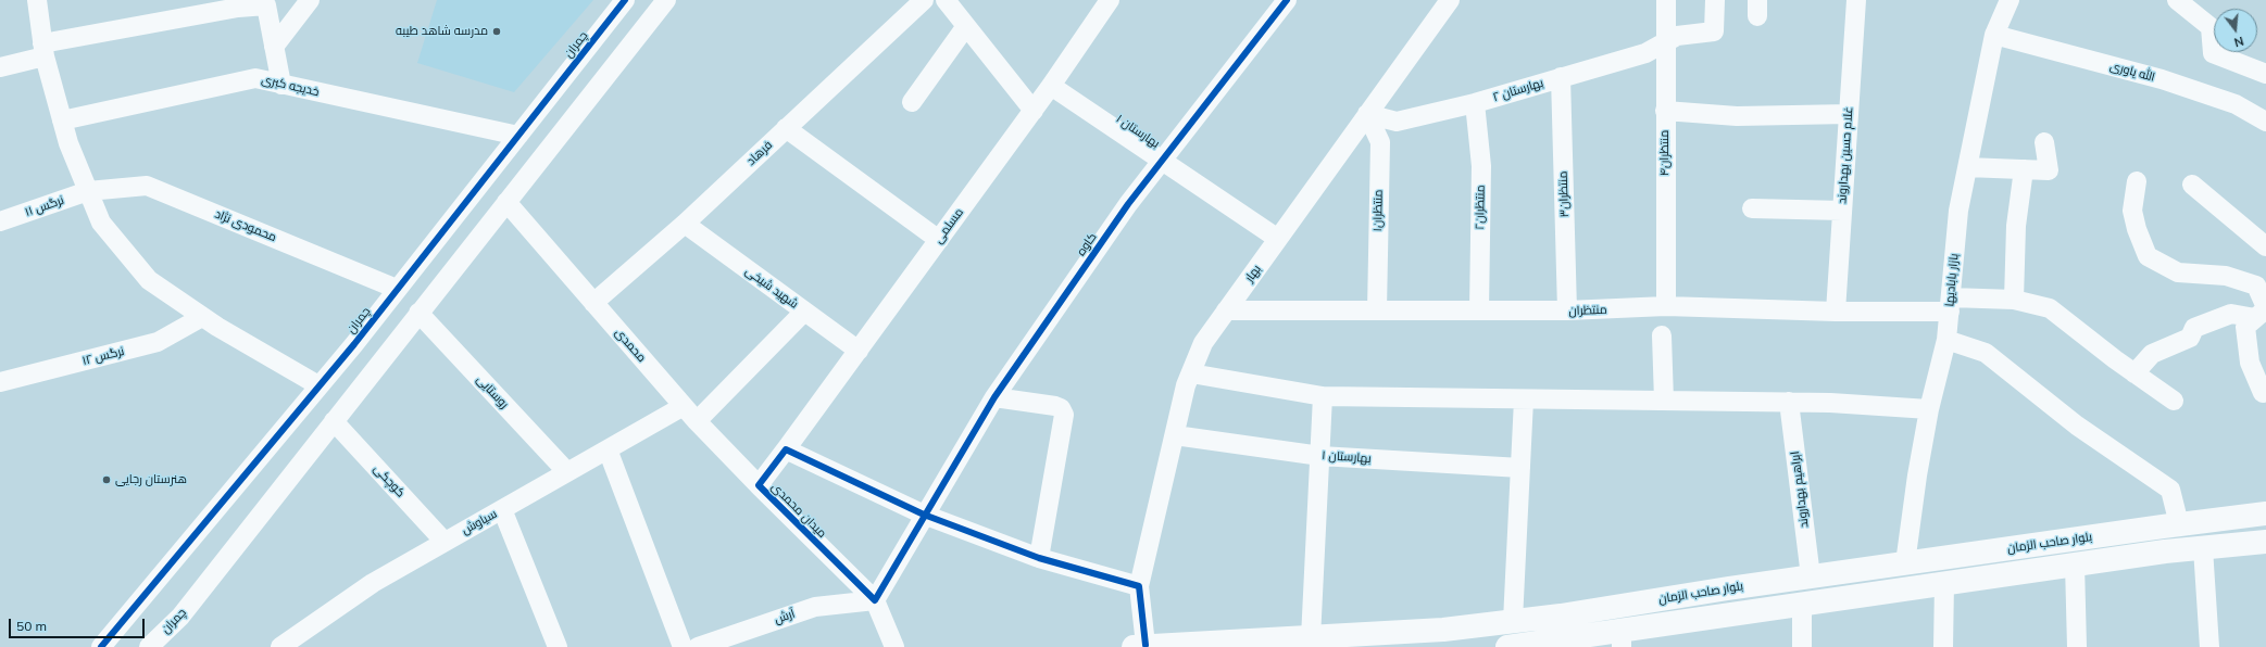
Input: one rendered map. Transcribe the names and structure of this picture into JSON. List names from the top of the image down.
{
  "streets": {
    "main road": ["بلوار صاحب الزمان"],
    "street": [
      "چمران",
      "الله یاوری",
      "خدیجه کبری",
      "بهارستان ۲",
      "بهارستان ۱",
      "فرهاد",
      "منتظران۴",
      "غلام حسین بهداروند",
      "منتظران۳",
      "نرگس ۱۱",
      "منتظران۲",
      "منتظران۱",
      "محمودی نژاد",
      "مسلمی",
      "کاوه",
      "بهار",
      "بازار بابادیها",
      "شهید شیخی",
      "منتظران",
      "محمدی",
      "نرگس ۱۲",
      "روستایی",
      "کوچکی",
      "ابراهیم بهداروند",
      "میدان محمدی",
      "سیاوش",
      "آرش"
    ]
  },
  "crossings": [
    ["چمران", "خدیجه کبری"],
    ["چمران", "محمودی نژاد"],
    ["چمران", "محمدی"],
    ["چمران", "روستایی"],
    ["چمران", "کوچکی"],
    ["الله یاوری", "بازار بابادیها"],
    ["بهارستان ۲", "منتظران۴"],
    ["بهارستان ۲", "منتظران۳"],
    ["بهارستان ۲", "منتظران۲"],
    ["بهارستان ۲", "منتظران۱"],
    ["بهارستان ۲", "بهار"],
    ["بهارستان ۱", "مسلمی"],
    ["بهارستان ۱", "کاوه"],
    ["بهارستان ۱", "بهار"],
    ["فرهاد", "شهید شیخی"],
    ["فرهاد", "محمدی"],
    ["منتظران۴", "منتظران"],
    ["غلام حسین بهداروند", "منتظران"],
    ["منتظران۳", "منتظران"],
    ["نرگس ۱۱", "محمودی نژاد"],
    ["منتظران۲", "منتظران"],
    ["منتظران۱", "بهار"],
    ["منتظران۱", "منتظران"],
    ["مسلمی", "شهید شیخی"],
    ["مسلمی", "میدان محمدی"],
    ["بهار", "منتظران"],
    ["بهار", "بلوار صاحب الزمان"],
    ["بازار بابادیها", "منتظران"],
    ["بازار بابادیها", "بلوار صاحب الزمان"],
    ["محمدی", "میدان محمدی"],
    ["محمدی", "سیاوش"],
    ["روستایی", "سیاوش"],
    ["کوچکی", "سیاوش"],
    ["ابراهیم بهداروند", "بلوار صاحب الزمان"],
    ["میدان محمدی", "آرش"]
  ],
  "places": ["مدرسه شاهد طیبه", "هنرستان رجایی"],
  "scale_bar": "50 m",
  "north": "bottom"
}
